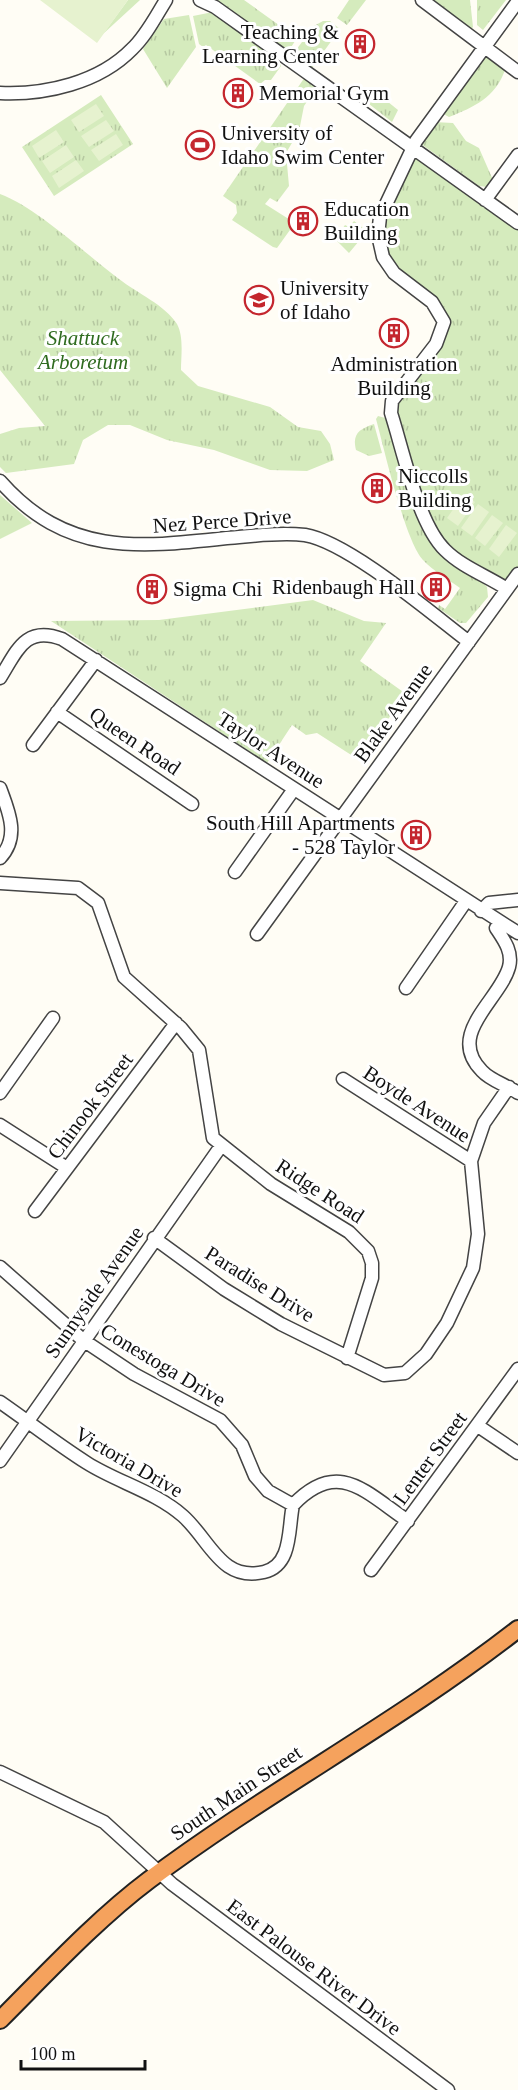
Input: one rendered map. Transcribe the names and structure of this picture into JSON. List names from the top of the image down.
{
  "streets": {
    "highway": ["South Main Street"],
    "street": [
      "Nez Perce Drive",
      "Blake Avenue",
      "Queen Road",
      "Taylor Avenue",
      "Boyde Avenue",
      "Chinook Street",
      "Ridge Road",
      "Paradise Drive",
      "Sunnyside Avenue",
      "Conestoga Drive",
      "Lenter Street",
      "Victoria Drive",
      "East Palouse River Drive"
    ]
  },
  "crossings": [
    ["Nez Perce Drive", "Blake Avenue"],
    ["Blake Avenue", "Taylor Avenue"],
    ["Chinook Street", "Ridge Road"],
    ["Ridge Road", "Paradise Drive"],
    ["Ridge Road", "Sunnyside Avenue"],
    ["Paradise Drive", "Sunnyside Avenue"],
    ["Sunnyside Avenue", "Conestoga Drive"],
    ["Sunnyside Avenue", "Victoria Drive"],
    ["Conestoga Drive", "Victoria Drive"],
    ["South Main Street", "East Palouse River Drive"]
  ],
  "parks": ["Shattuck Arboretum"],
  "places": {
    "building": [
      "Teaching & Learning Center",
      "Memorial Gym",
      "Education Building",
      "Administration Building",
      "Niccolls Building",
      "Ridenbaugh Hall",
      "Sigma Chi",
      "South Hill Apartments - 528 Taylor"
    ],
    "sports": ["University of Idaho Swim Center"],
    "school or university": ["University of Idaho"]
  },
  "scale_bar": "100 m"
}
